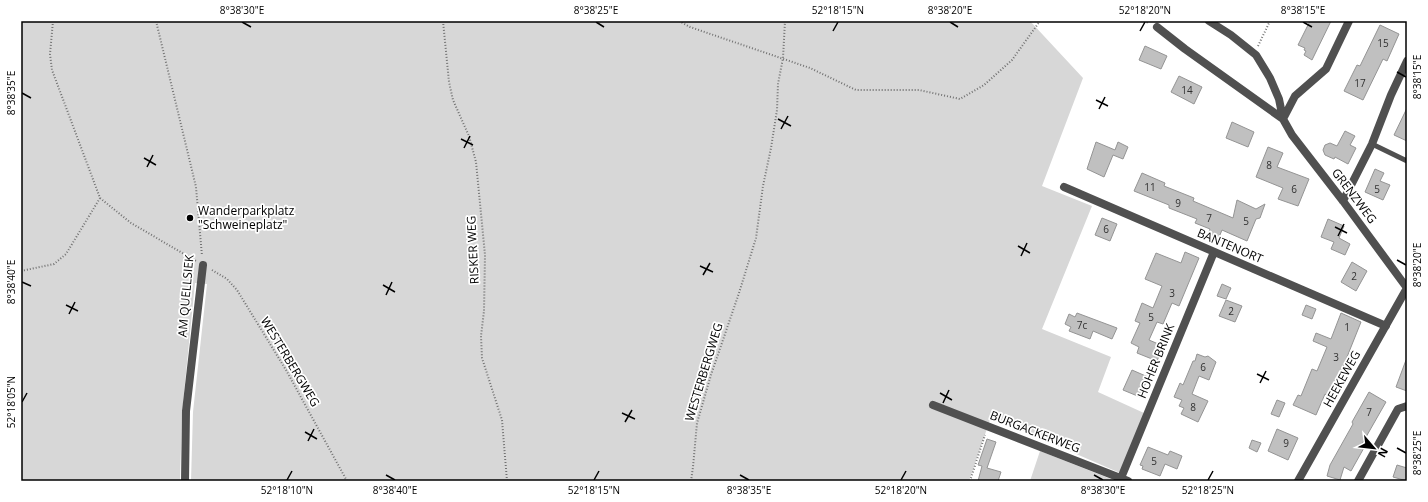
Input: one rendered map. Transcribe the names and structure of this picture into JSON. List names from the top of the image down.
{
  "streets": {
    "street": [
      "GRENZWEG",
      "BANTENORT",
      "AM QUELLSIEK",
      "HOHER BRINK",
      "HEEKEWEG",
      "BURGACKERWEG"
    ],
    "path": ["RISKER WEG", "WESTERBERGWEG"]
  },
  "crossings": [
    ["GRENZWEG", "HEEKEWEG"],
    ["BANTENORT", "HOHER BRINK"],
    ["BANTENORT", "HEEKEWEG"],
    ["AM QUELLSIEK", "WESTERBERGWEG"],
    ["HOHER BRINK", "BURGACKERWEG"]
  ],
  "places": ["Wanderparkplatz \"Schweineplatz\""],
  "house_numbers": [
    "15",
    "17",
    "14",
    "8",
    "11",
    "6",
    "5",
    "9",
    "7",
    "5",
    "6",
    "2",
    "3",
    "2",
    "5",
    "7c",
    "1",
    "3",
    "6",
    "8",
    "7",
    "9",
    "5"
  ],
  "north": "bottom right",
  "coordinates": [
    "8°38'30\"E",
    "8°38'25\"E",
    "52°18'15\"N",
    "8°38'20\"E",
    "52°18'20\"N",
    "8°38'15\"E",
    "8°38'35\"E",
    "8°38'40\"E",
    "52°18'05\"N",
    "52°18'10\"N",
    "52°18'25\"N"
  ]
}
